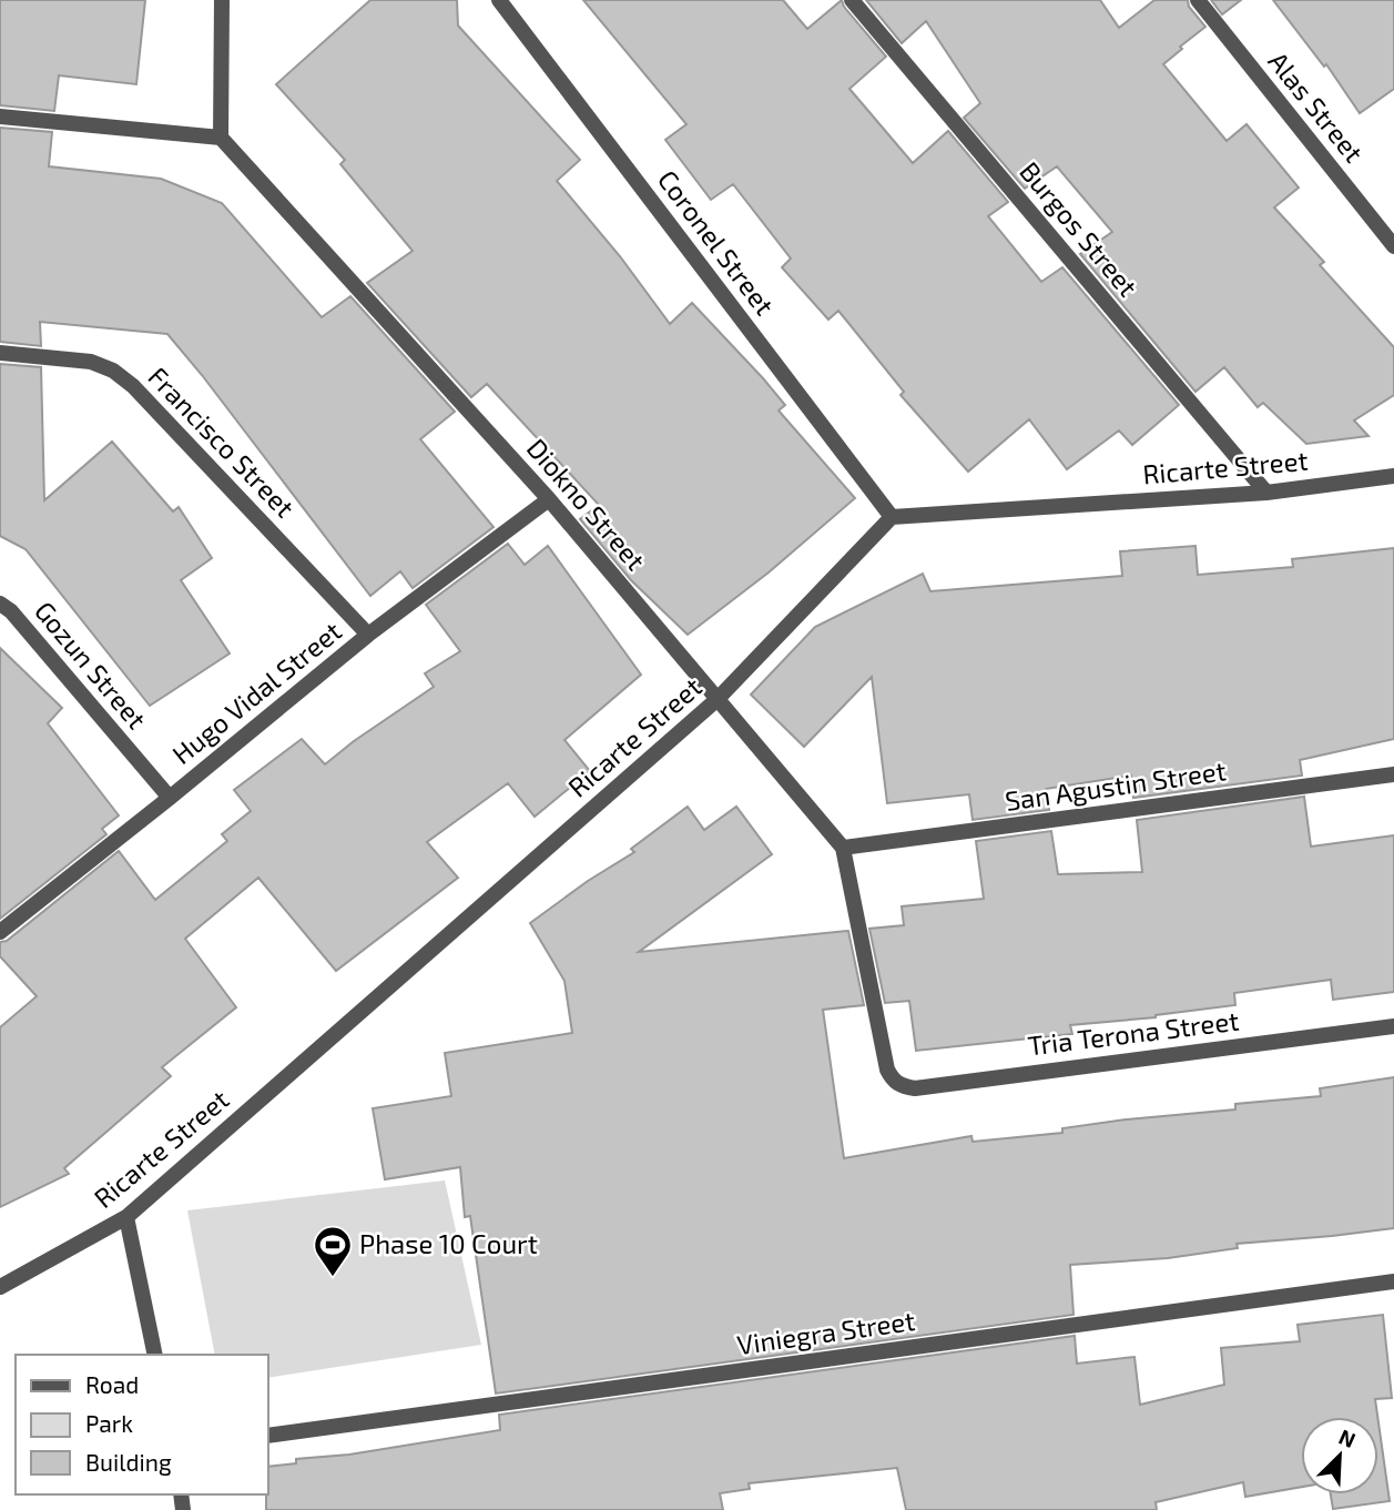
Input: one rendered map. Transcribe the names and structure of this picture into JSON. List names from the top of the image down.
{
  "streets": {
    "street": [
      "Alas Street",
      "Burgos Street",
      "Coronel Street",
      "Francisco Street",
      "Ricarte Street",
      "Diokno Street",
      "Gozun Street",
      "Hugo Vidal Street",
      "San Agustin Street",
      "Tria Terona Street",
      "Viniegra Street"
    ]
  },
  "crossings": [
    ["Burgos Street", "Ricarte Street"],
    ["Coronel Street", "Ricarte Street"],
    ["Francisco Street", "Hugo Vidal Street"],
    ["Ricarte Street", "Diokno Street"],
    ["Diokno Street", "Hugo Vidal Street"],
    ["Diokno Street", "San Agustin Street"],
    ["Diokno Street", "Tria Terona Street"],
    ["Gozun Street", "Hugo Vidal Street"]
  ],
  "places": {
    "sports": ["Phase 10 Court"]
  },
  "legend": ["Road", "Park", "Building"],
  "north": "top right"
}
